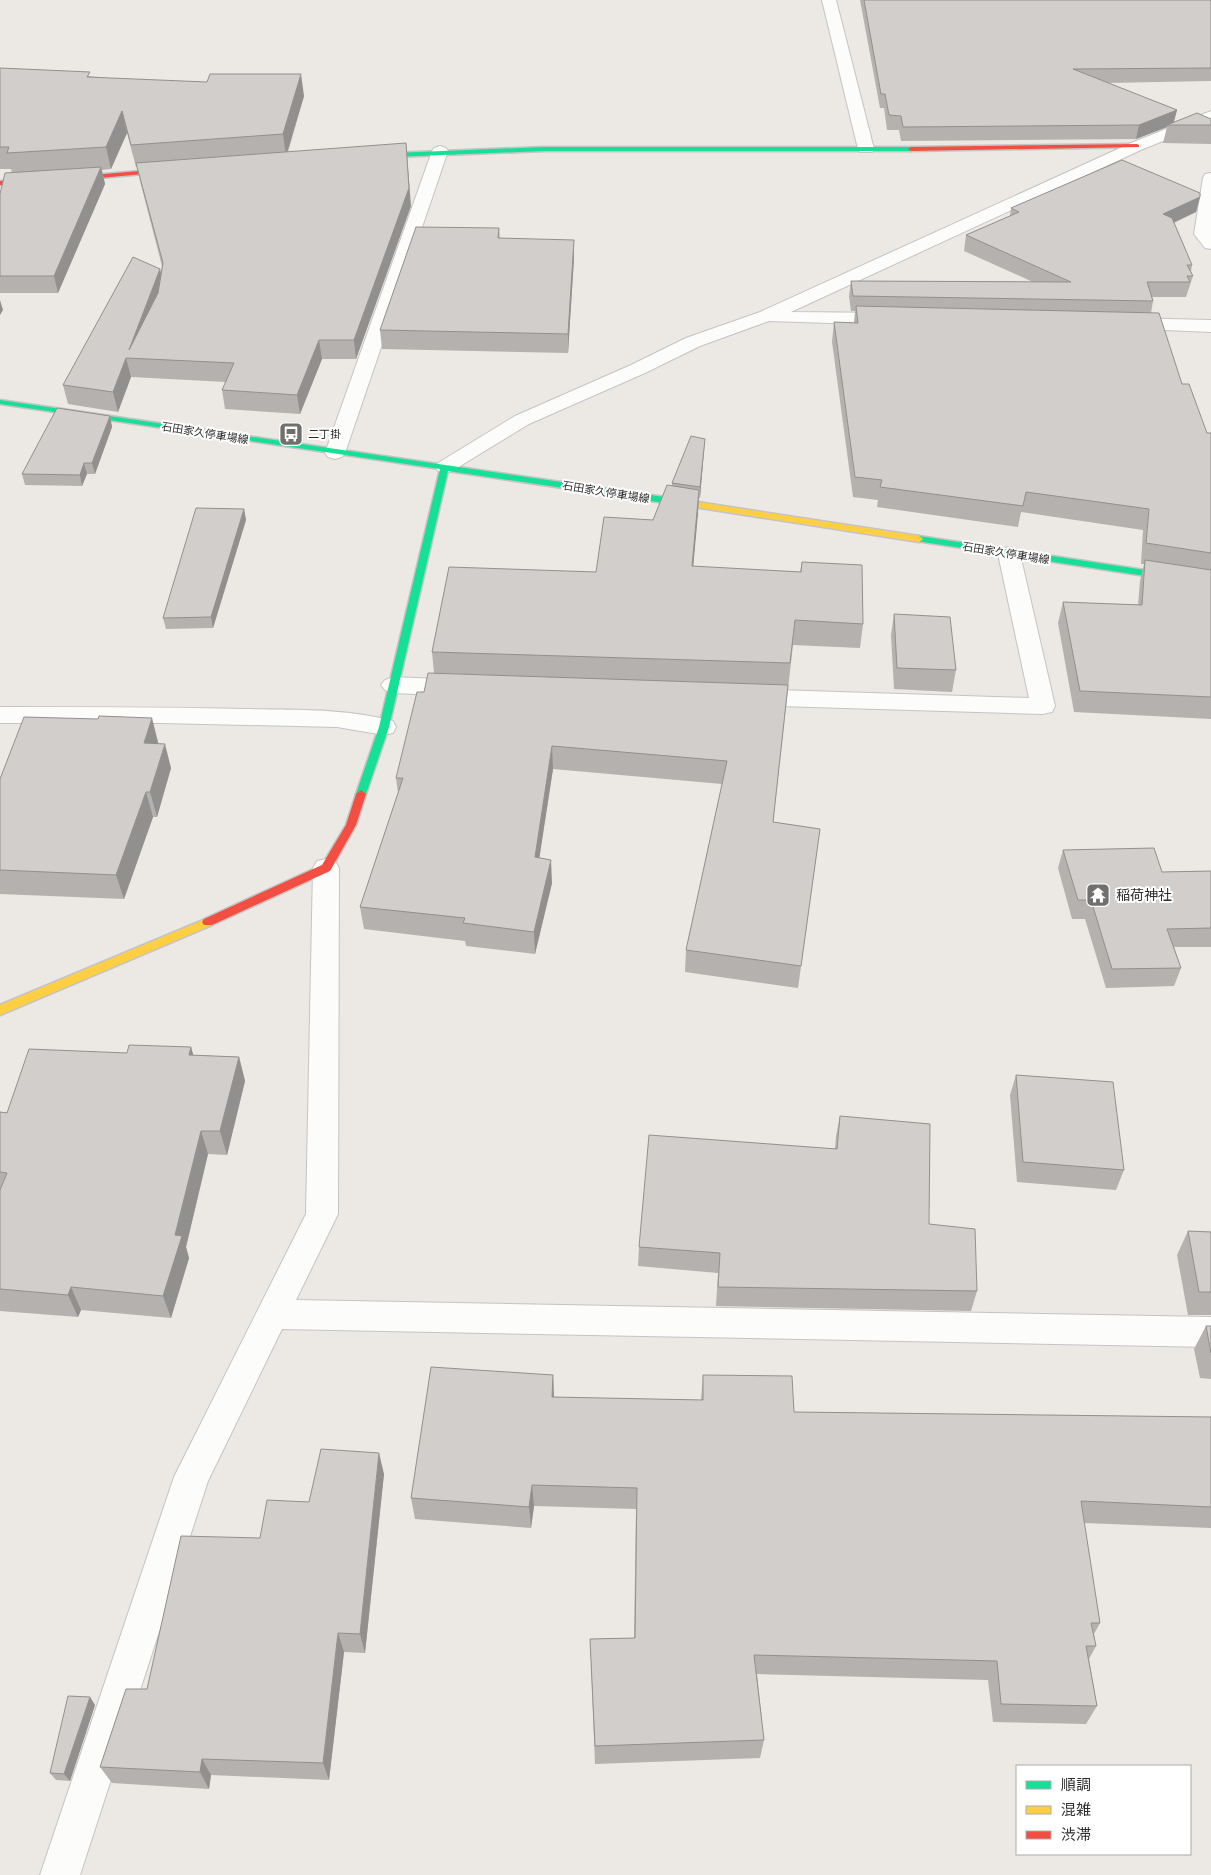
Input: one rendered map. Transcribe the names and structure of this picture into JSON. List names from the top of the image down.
{
  "streets": {
    "street": ["石田家久停車場線"]
  },
  "places": {
    "bus stop": ["二丁掛"],
    "temple": ["稲荷神社"]
  },
  "legend": ["順調", "混雑", "渋滞"]
}
